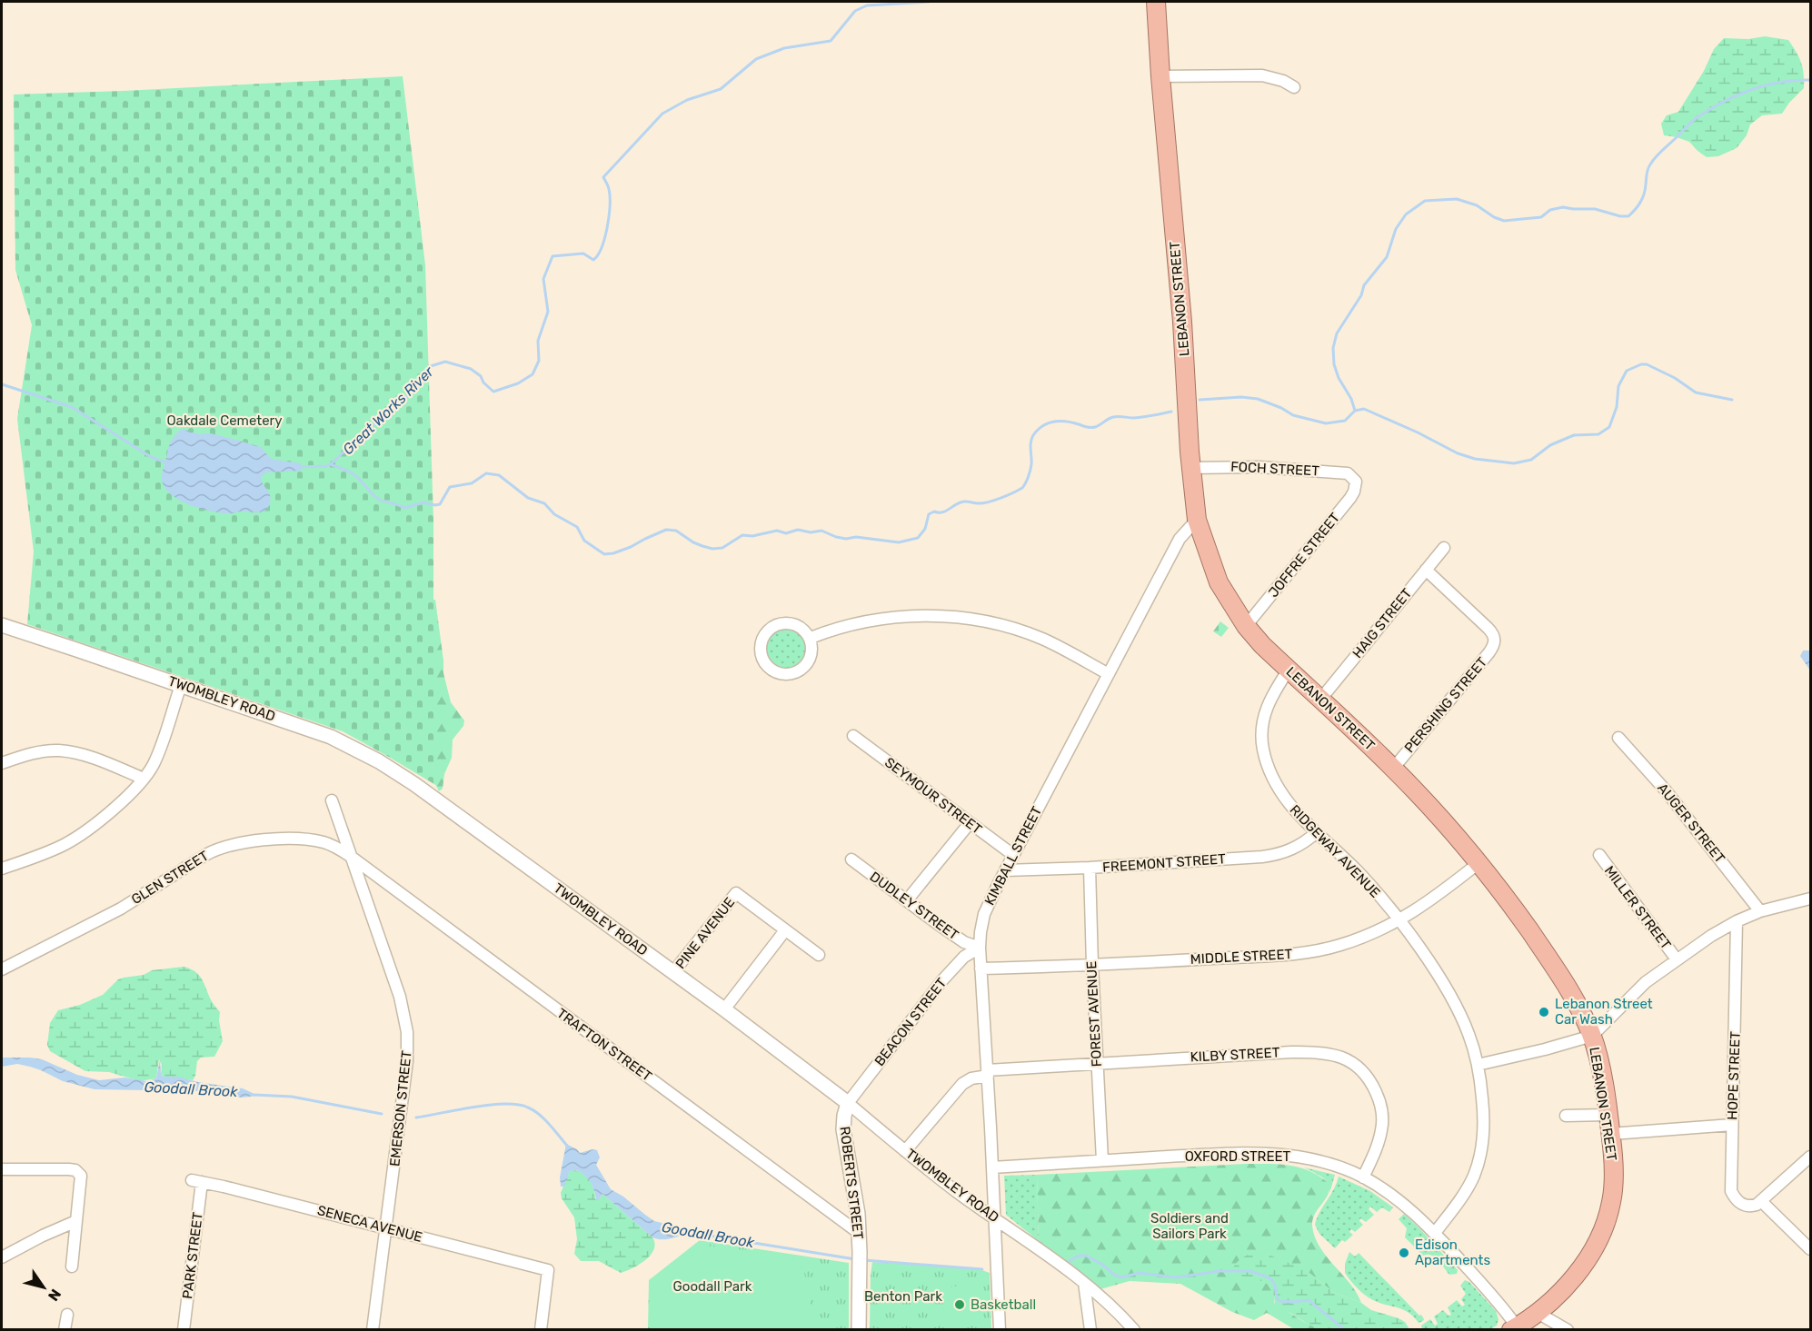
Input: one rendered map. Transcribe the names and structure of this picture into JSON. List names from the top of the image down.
{
  "streets": {
    "highway": ["LEBANON STREET"],
    "street": [
      "FOCH STREET",
      "JOFFRE STREET",
      "HAIG STREET",
      "TWOMBLEY ROAD",
      "PERSHING STREET",
      "SEYMOUR STREET",
      "AUGER STREET",
      "RIDGEWAY AVENUE",
      "KIMBALL STREET",
      "FREEMONT STREET",
      "GLEN STREET",
      "DUDLEY STREET",
      "MILLER STREET",
      "PINE AVENUE",
      "MIDDLE STREET",
      "FOREST AVENUE",
      "BEACON STREET",
      "TRAFTON STREET",
      "KILBY STREET",
      "HOPE STREET",
      "EMERSON STREET",
      "OXFORD STREET",
      "ROBERTS STREET",
      "SENECA AVENUE",
      "PARK STREET"
    ]
  },
  "crossings": [
    ["LEBANON STREET", "FOCH STREET"],
    ["LEBANON STREET", "JOFFRE STREET"],
    ["LEBANON STREET", "HAIG STREET"],
    ["LEBANON STREET", "PERSHING STREET"],
    ["LEBANON STREET", "RIDGEWAY AVENUE"],
    ["LEBANON STREET", "KIMBALL STREET"],
    ["LEBANON STREET", "MIDDLE STREET"],
    ["LEBANON STREET", "OXFORD STREET"],
    ["FOCH STREET", "JOFFRE STREET"],
    ["HAIG STREET", "PERSHING STREET"],
    ["TWOMBLEY ROAD", "KIMBALL STREET"],
    ["TWOMBLEY ROAD", "PINE AVENUE"],
    ["TWOMBLEY ROAD", "BEACON STREET"],
    ["TWOMBLEY ROAD", "KILBY STREET"],
    ["TWOMBLEY ROAD", "ROBERTS STREET"],
    ["SEYMOUR STREET", "KIMBALL STREET"],
    ["RIDGEWAY AVENUE", "FREEMONT STREET"],
    ["RIDGEWAY AVENUE", "MIDDLE STREET"],
    ["RIDGEWAY AVENUE", "OXFORD STREET"],
    ["KIMBALL STREET", "FREEMONT STREET"],
    ["KIMBALL STREET", "DUDLEY STREET"],
    ["KIMBALL STREET", "MIDDLE STREET"],
    ["KIMBALL STREET", "BEACON STREET"],
    ["KIMBALL STREET", "KILBY STREET"],
    ["KIMBALL STREET", "OXFORD STREET"],
    ["FREEMONT STREET", "FOREST AVENUE"],
    ["GLEN STREET", "TRAFTON STREET"],
    ["GLEN STREET", "EMERSON STREET"],
    ["DUDLEY STREET", "BEACON STREET"],
    ["MIDDLE STREET", "FOREST AVENUE"],
    ["FOREST AVENUE", "KILBY STREET"],
    ["FOREST AVENUE", "OXFORD STREET"],
    ["BEACON STREET", "ROBERTS STREET"],
    ["TRAFTON STREET", "EMERSON STREET"],
    ["TRAFTON STREET", "ROBERTS STREET"],
    ["KILBY STREET", "OXFORD STREET"],
    ["EMERSON STREET", "SENECA AVENUE"],
    ["SENECA AVENUE", "PARK STREET"]
  ],
  "water": ["Great Works River", "Goodall Brook"],
  "parks": [
    "Oakdale Cemetery",
    "Soldiers and Sailors Park",
    "Goodall Park",
    "Benton Park"
  ],
  "places": ["Lebanon Street Car Wash", "Edison Apartments", "Basketball"],
  "north": "bottom right"
}
